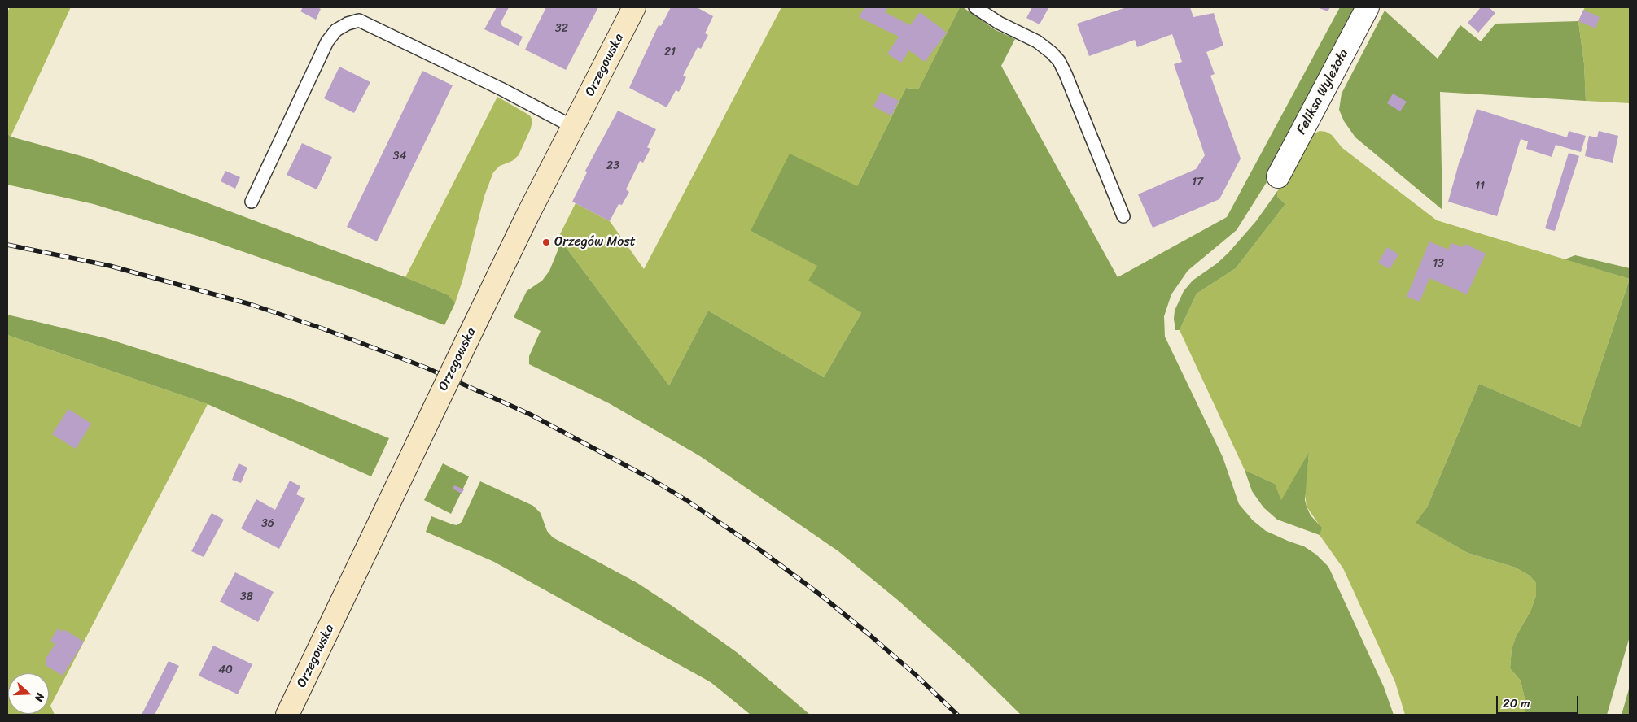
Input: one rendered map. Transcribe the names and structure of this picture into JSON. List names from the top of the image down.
{
  "streets": {
    "street": ["Orzegowska", "Feliksa Wyleżoła"]
  },
  "places": ["Orzegów Most"],
  "house_numbers": [
    "32",
    "21",
    "34",
    "23",
    "17",
    "11",
    "13",
    "36",
    "38",
    "40"
  ],
  "scale_bar": "20 m",
  "north": "right"
}
